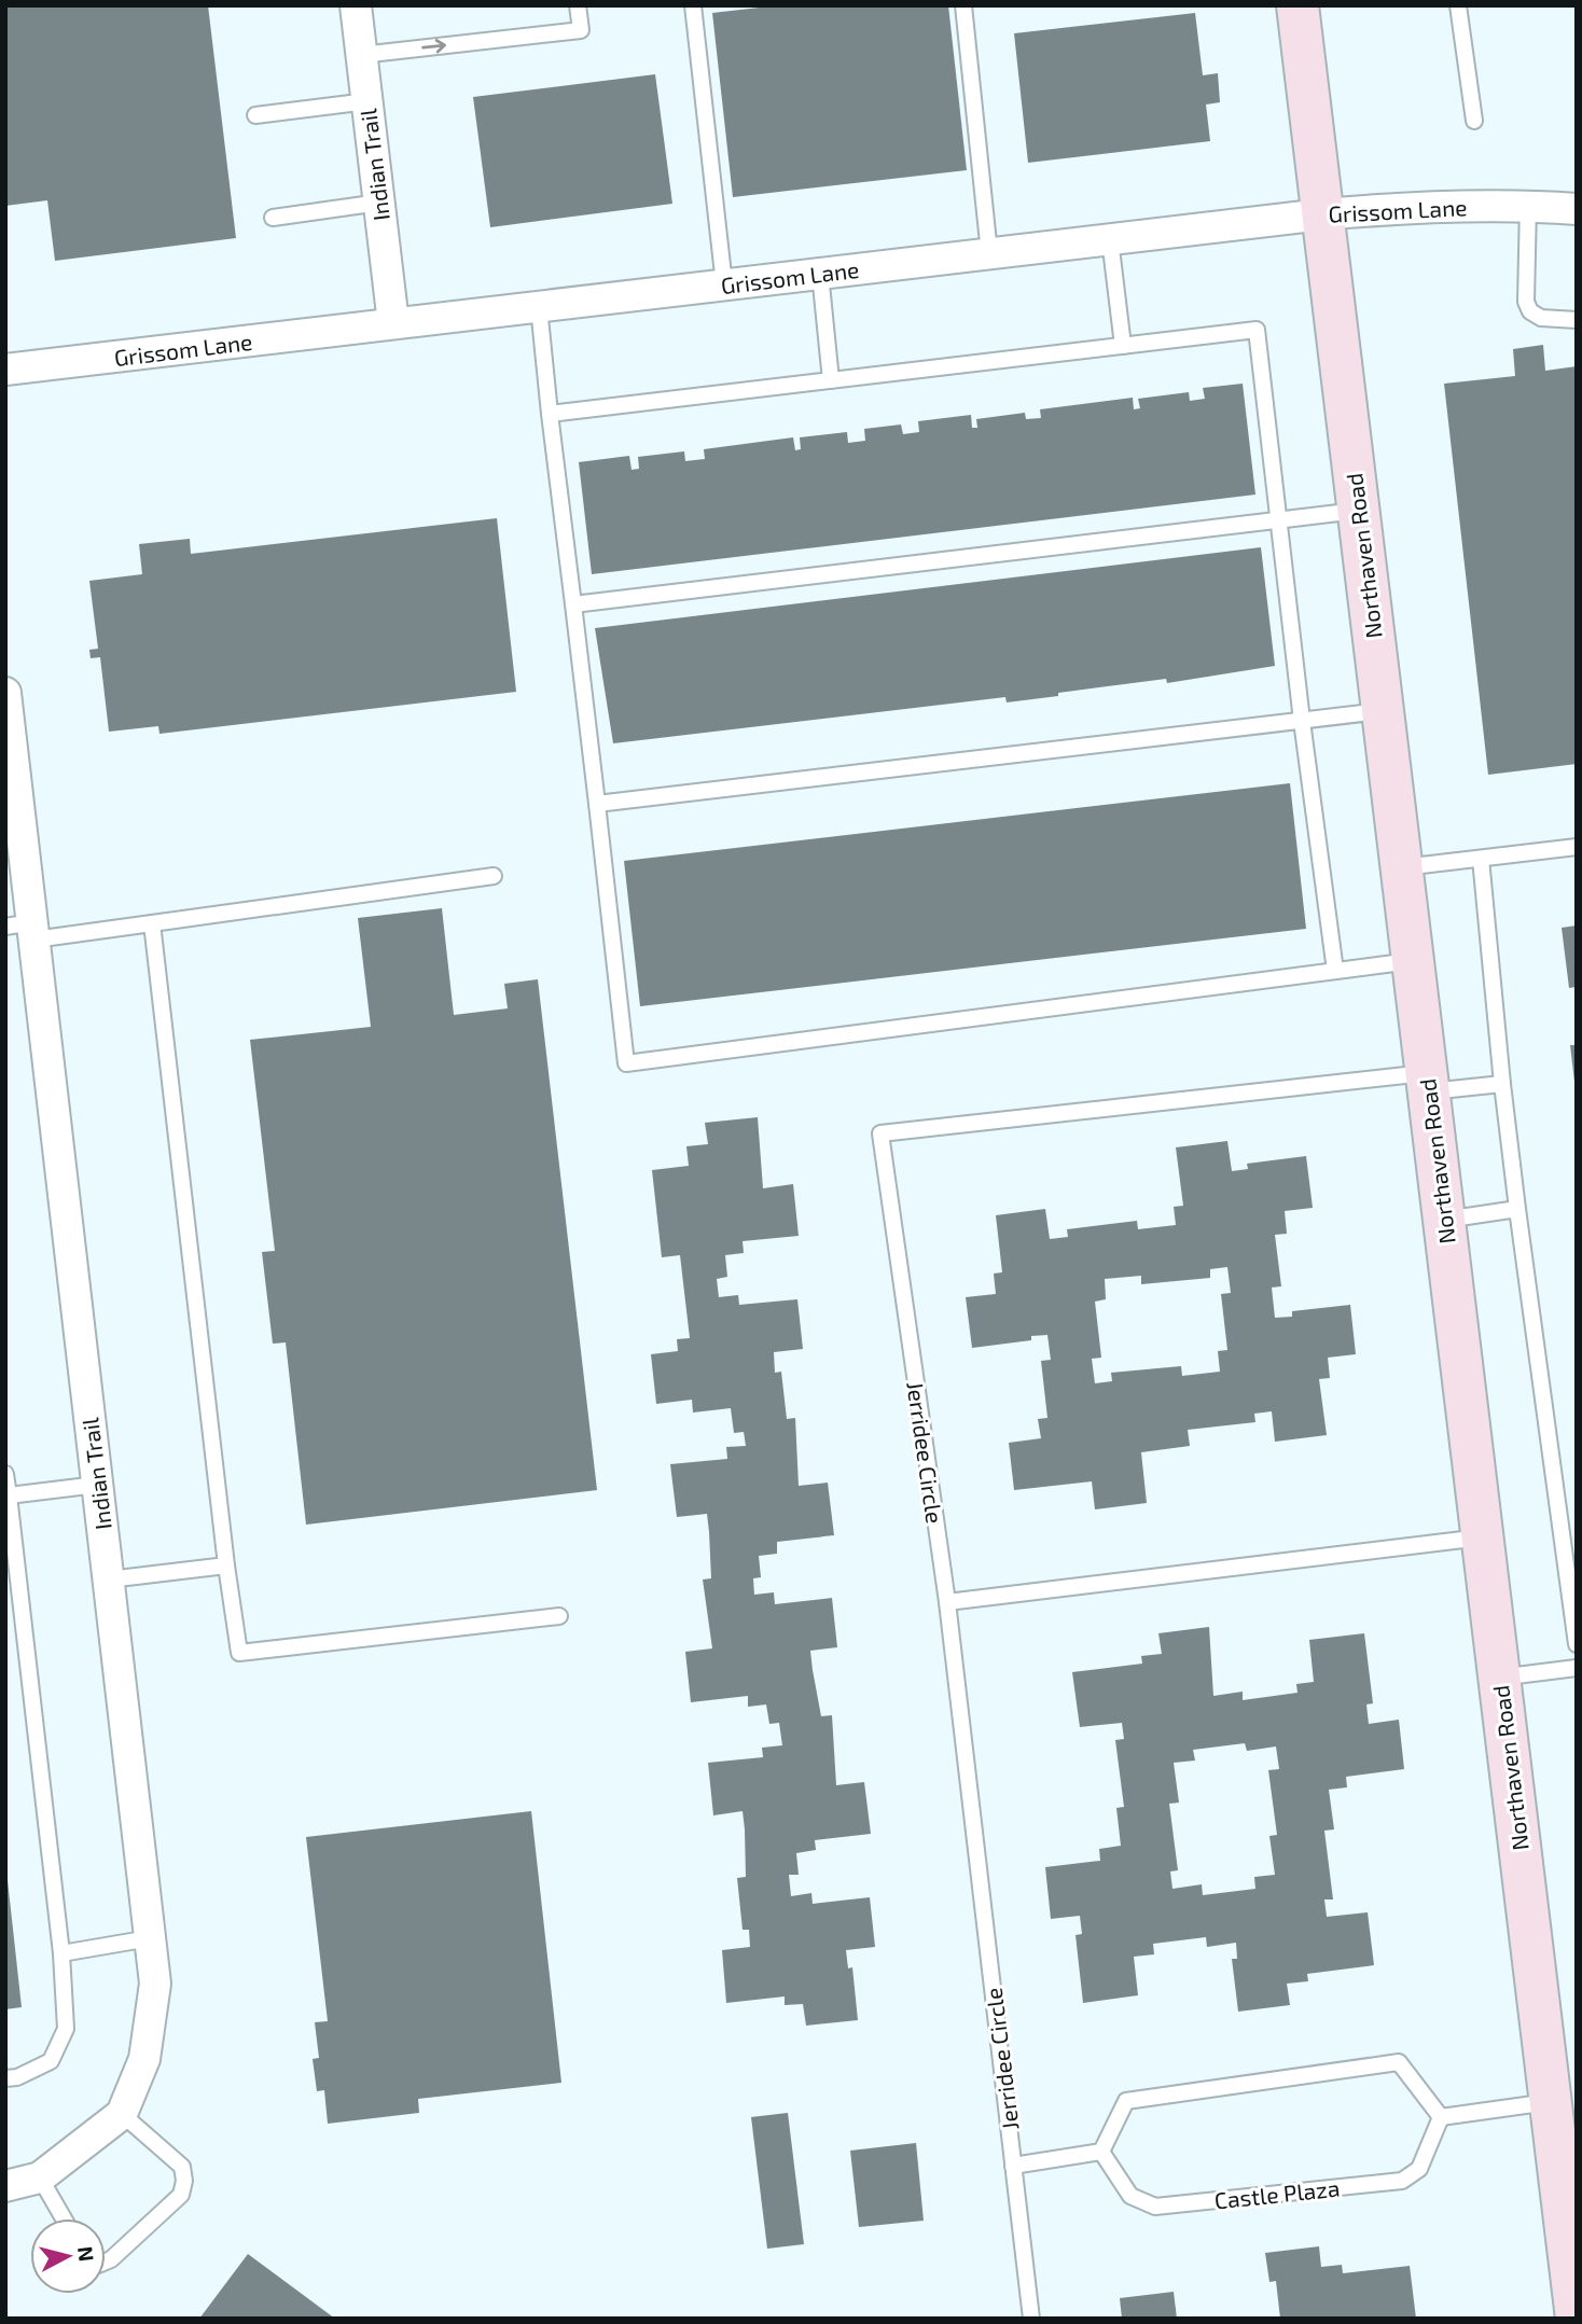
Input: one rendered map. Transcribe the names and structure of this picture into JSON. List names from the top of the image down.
{
  "streets": {
    "street": ["Indian Trail", "Grissom Lane", "Northaven Road"],
    "lane": ["Jerridee Circle", "Castle Plaza"]
  },
  "crossings": [
    ["Indian Trail", "Grissom Lane"],
    ["Grissom Lane", "Northaven Road"],
    ["Northaven Road", "Jerridee Circle"]
  ],
  "north": "right"
}
